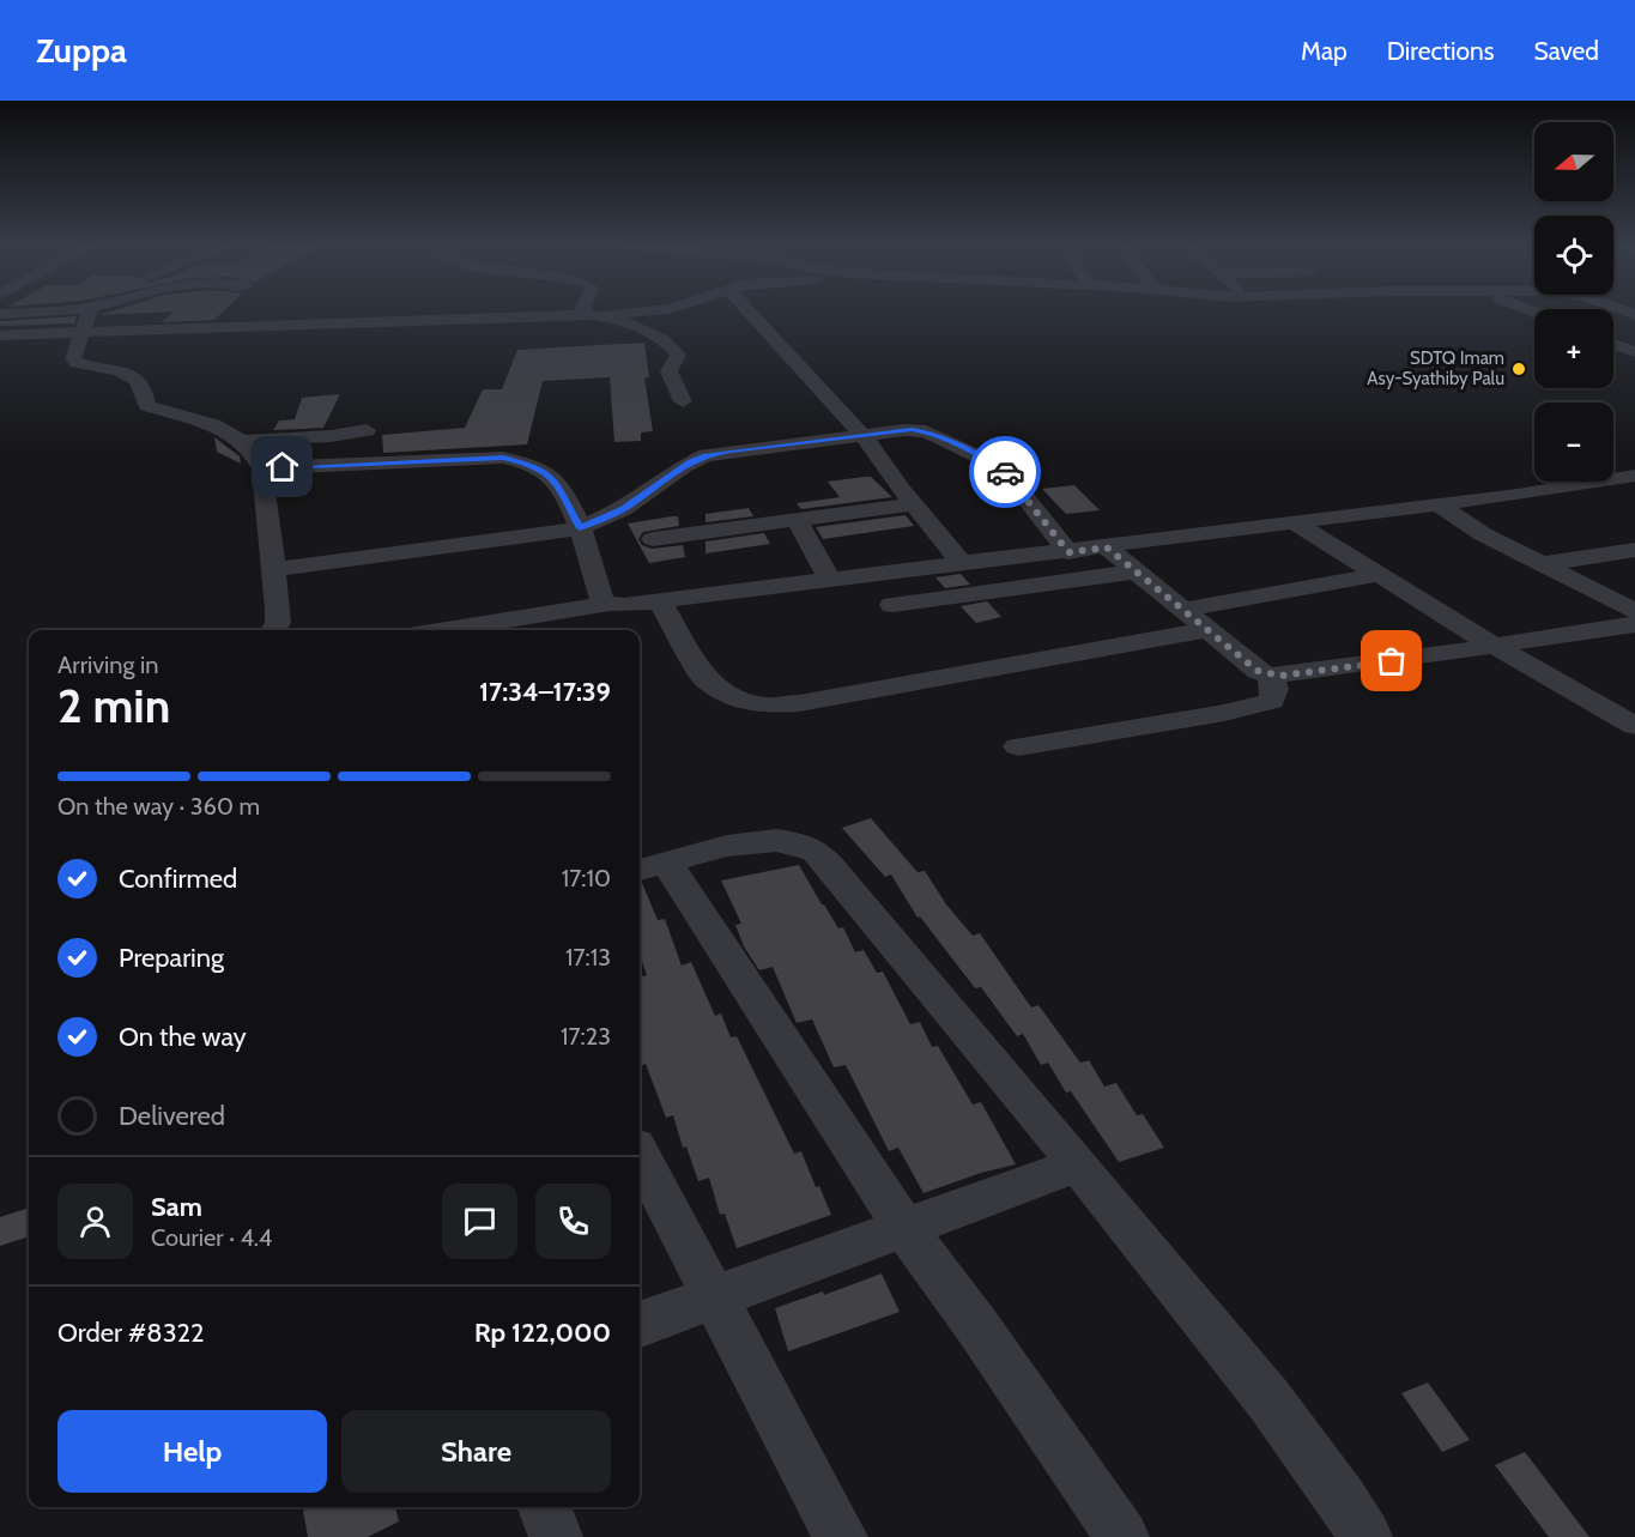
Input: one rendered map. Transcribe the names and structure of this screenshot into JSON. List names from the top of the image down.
{
  "places": ["SDTQ Imam Asy-Syathiby Palu"],
  "north": "left",
  "page": {
    "header": "Zuppa",
    "nav": ["Map", "Directions", "Saved"],
    "map_buttons": ["+", "−"],
    "heading": ["2 min", "Arriving in", "17:34–17:39"],
    "panel": [
      "Sam",
      "Courier · 4.4",
      "Order #8322",
      "Rp 122,000"
    ],
    "bar": "On the way · 360 m",
    "list": [
      ["Confirmed", "17:10"],
      ["Preparing", "17:13"],
      ["On the way", "17:23"],
      "Delivered"
    ],
    "buttons": ["Help", "Share"]
  }
}
